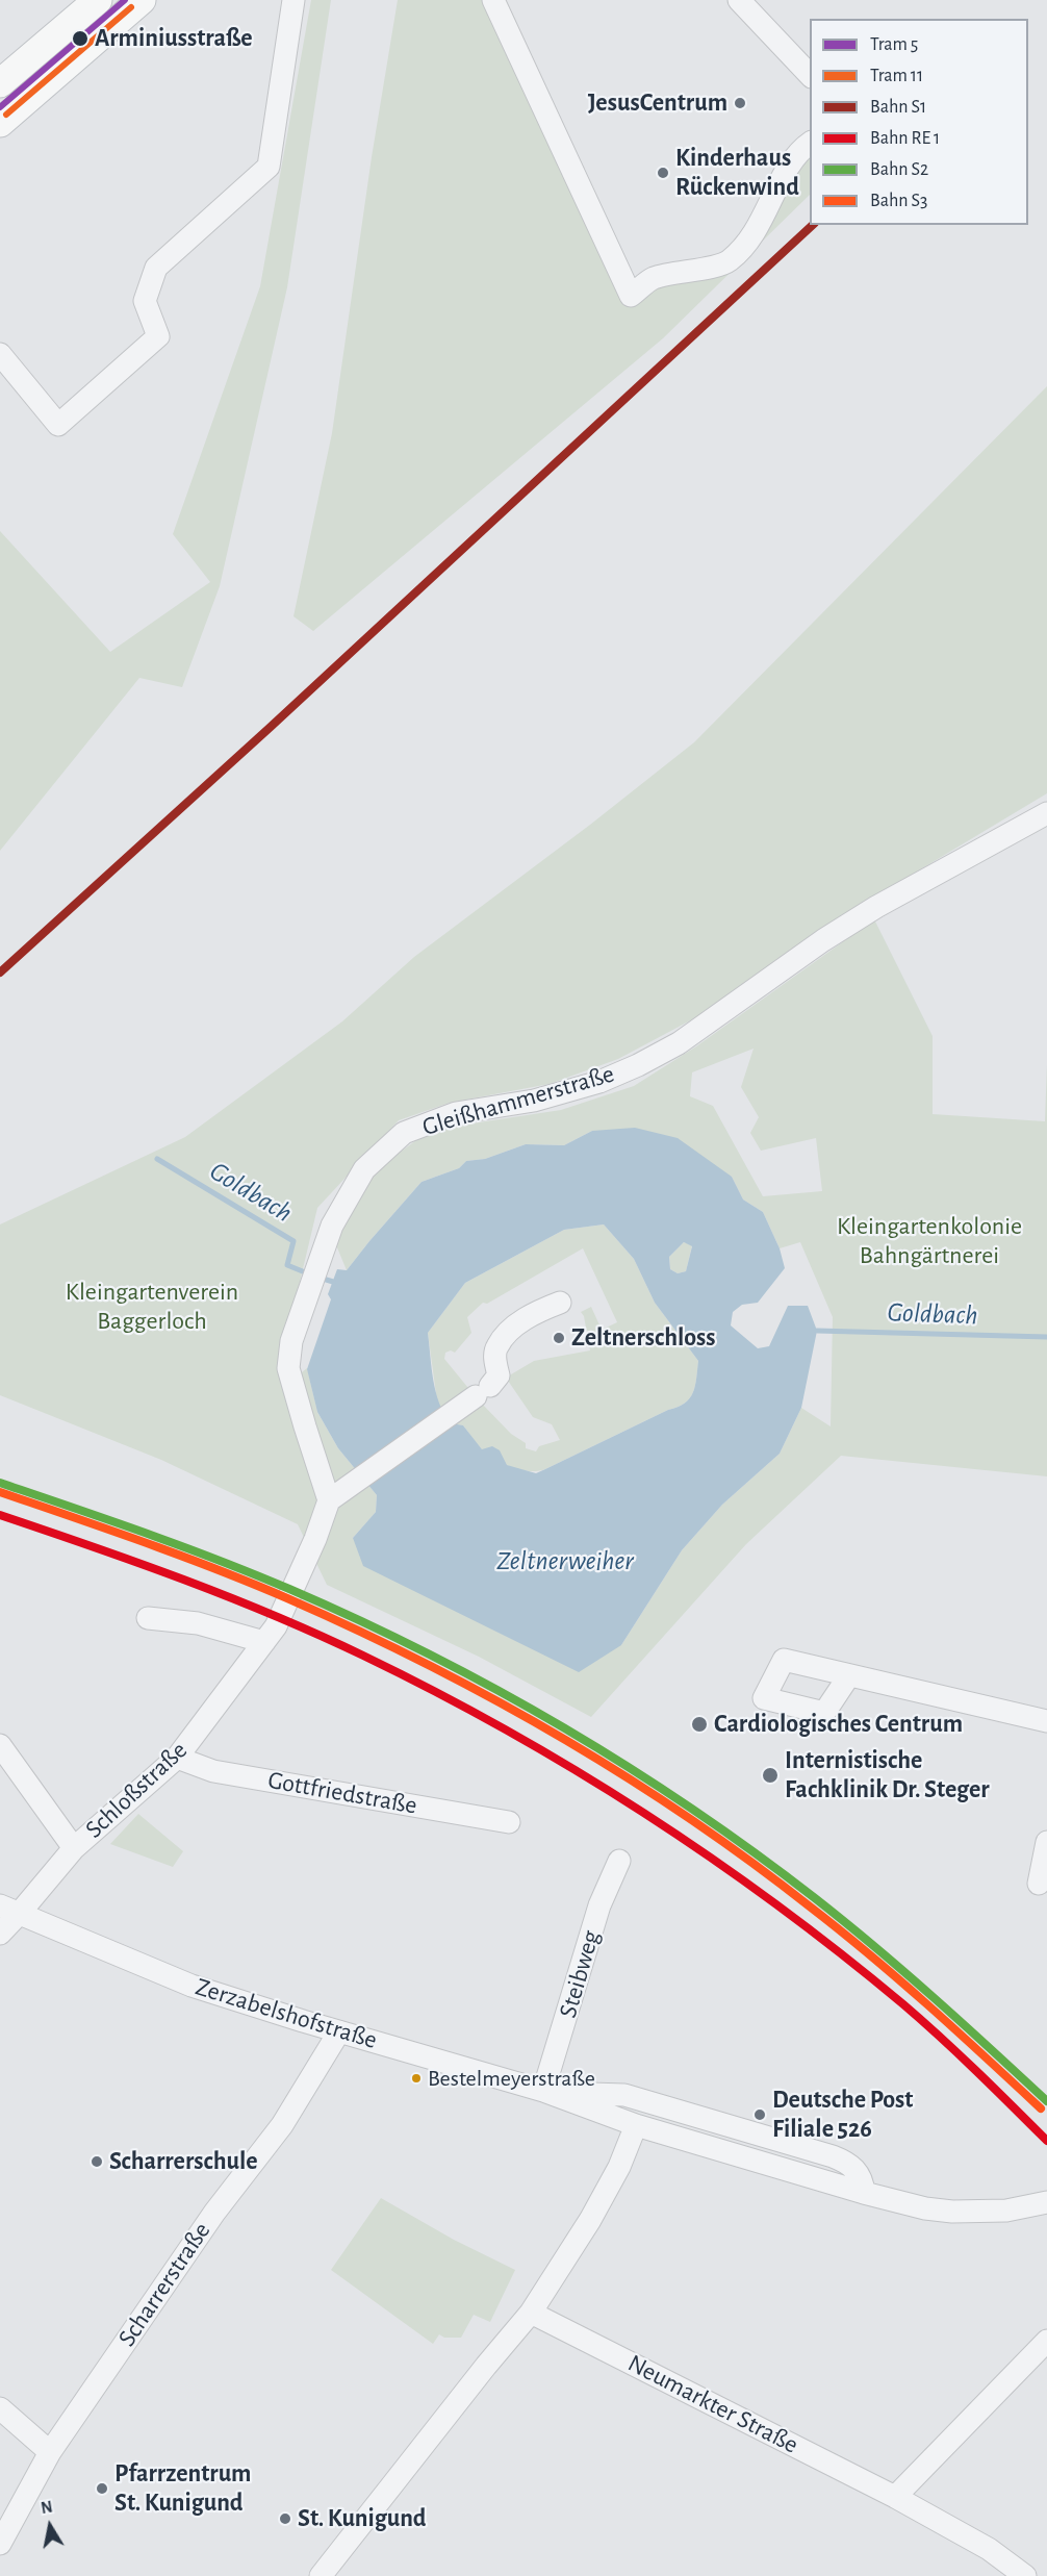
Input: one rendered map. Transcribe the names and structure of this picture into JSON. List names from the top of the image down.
{
  "streets": {
    "street": [
      "Gleißhammerstraße",
      "Schloßstraße",
      "Gottfriedstraße",
      "Steibweg",
      "Zerzabelshofstraße",
      "Scharrerstraße",
      "Neumarkter Straße"
    ]
  },
  "crossings": [
    ["Gleißhammerstraße", "Schloßstraße"],
    ["Schloßstraße", "Gottfriedstraße"],
    ["Schloßstraße", "Zerzabelshofstraße"],
    ["Steibweg", "Zerzabelshofstraße"],
    ["Zerzabelshofstraße", "Scharrerstraße"]
  ],
  "water": ["Goldbach", "Zeltnerweiher"],
  "parks": ["Kleingartenkolonie Bahngärtnerei", "Kleingartenverein Baggerloch"],
  "places": [
    "Arminiusstraße",
    "JesusCentrum",
    "Kinderhaus Rückenwind",
    "Zeltnerschloss",
    "Cardiologisches Centrum",
    "Internistische Fachklinik Dr. Steger",
    "Bestelmeyerstraße",
    "Deutsche Post Filiale 526",
    "Scharrerschule",
    "Pfarrzentrum St. Kunigund",
    "St. Kunigund"
  ],
  "lines": [
    "tram line 5",
    "tram line 11",
    "rail line S1",
    "rail line S2",
    "rail line S3"
  ],
  "legend": [
    "Tram 5",
    "Tram 11",
    "Bahn S1",
    "Bahn RE 1",
    "Bahn S2",
    "Bahn S3"
  ],
  "north": "top"
}
